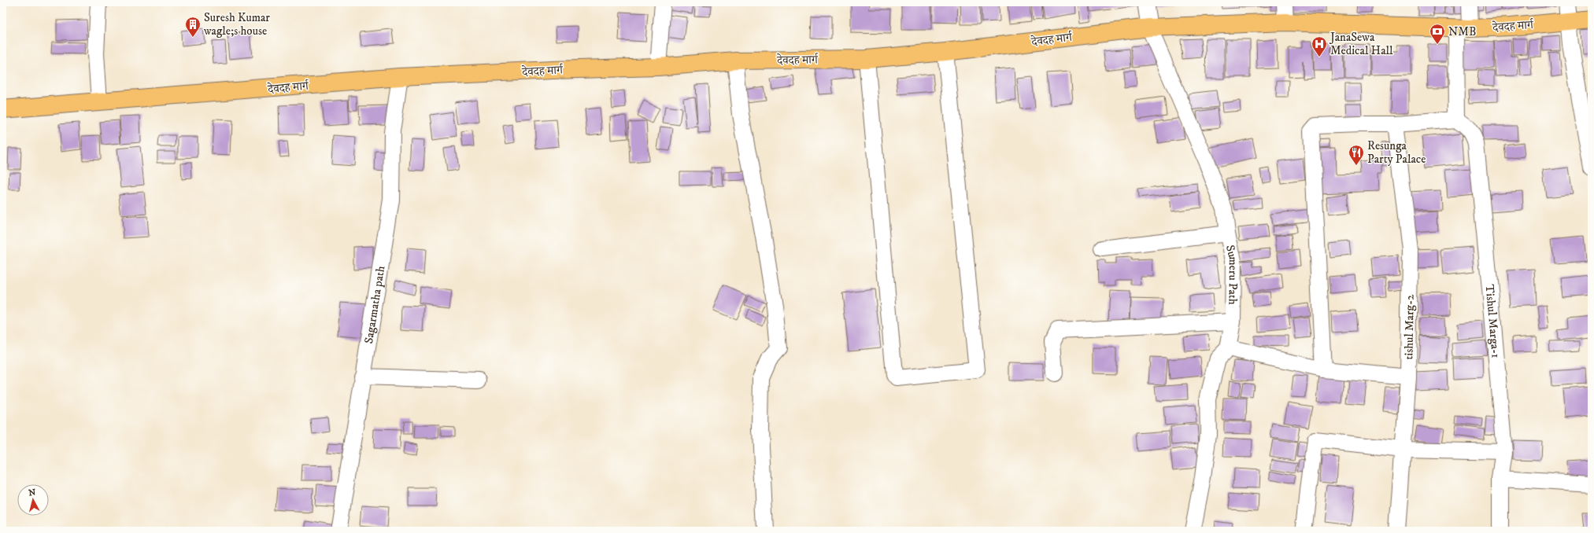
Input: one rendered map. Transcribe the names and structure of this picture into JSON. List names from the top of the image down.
{
  "streets": {
    "main road": ["देवदह मार्ग"],
    "street": [
      "Sumeru Path",
      "Sagarmatha path",
      "Tishul Marga-1",
      "tishul Marg-2"
    ]
  },
  "crossings": [
    ["देवदह मार्ग", "Sumeru Path"],
    ["देवदह मार्ग", "Sagarmatha path"]
  ],
  "places": {
    "building": ["Suresh Kumar wagle;s house"],
    "bank": ["NMB"],
    "hospital": ["JanaSewa Medical Hall"],
    "restaurant": ["Resunga Party Palace"]
  },
  "north": "top"
}
